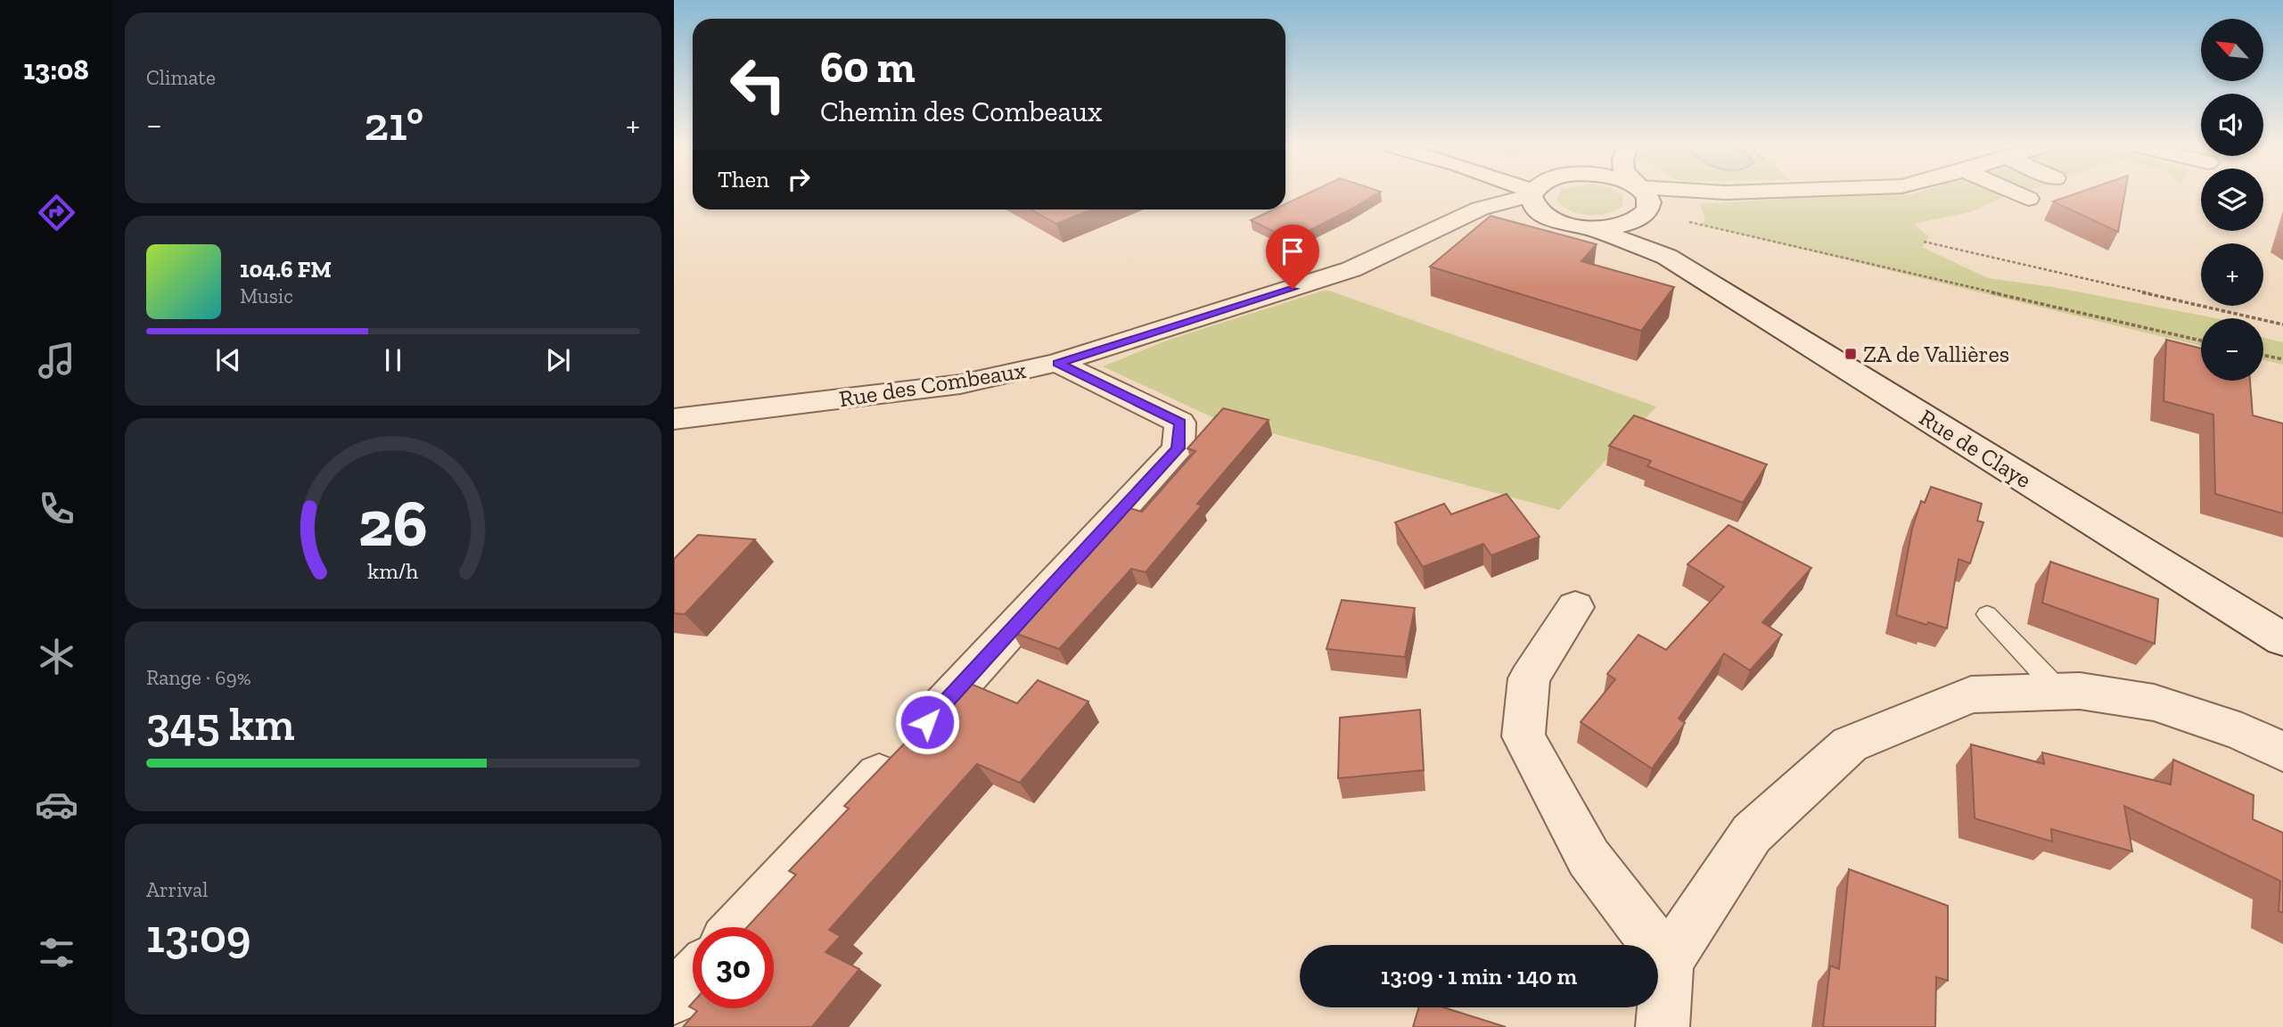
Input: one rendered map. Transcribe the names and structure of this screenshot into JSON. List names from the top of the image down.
{
  "streets": {
    "street": ["Rue des Combeaux", "Rue de Claye"]
  },
  "crossings": [
    ["Rue des Combeaux", "Rue de Claye"]
  ],
  "places": {
    "transit": ["ZA de Vallières"]
  },
  "north": "top left",
  "page": {
    "tabs": "13:08",
    "tile": [
      "Climate",
      ["Range · 69%", "345 km"],
      ["Arrival", "13:09"]
    ],
    "map_buttons": ["+", "−"],
    "turn": ["60 m", "Chemin des Combeaux"],
    "heat": ["−", "21°", "+"],
    "then": "Then",
    "song": ["104.6 FM", "Music"],
    "limit": "30",
    "trip": "13:09 · 1 min · 140 m",
    "gauge": ["26", "km/h"]
  }
}
